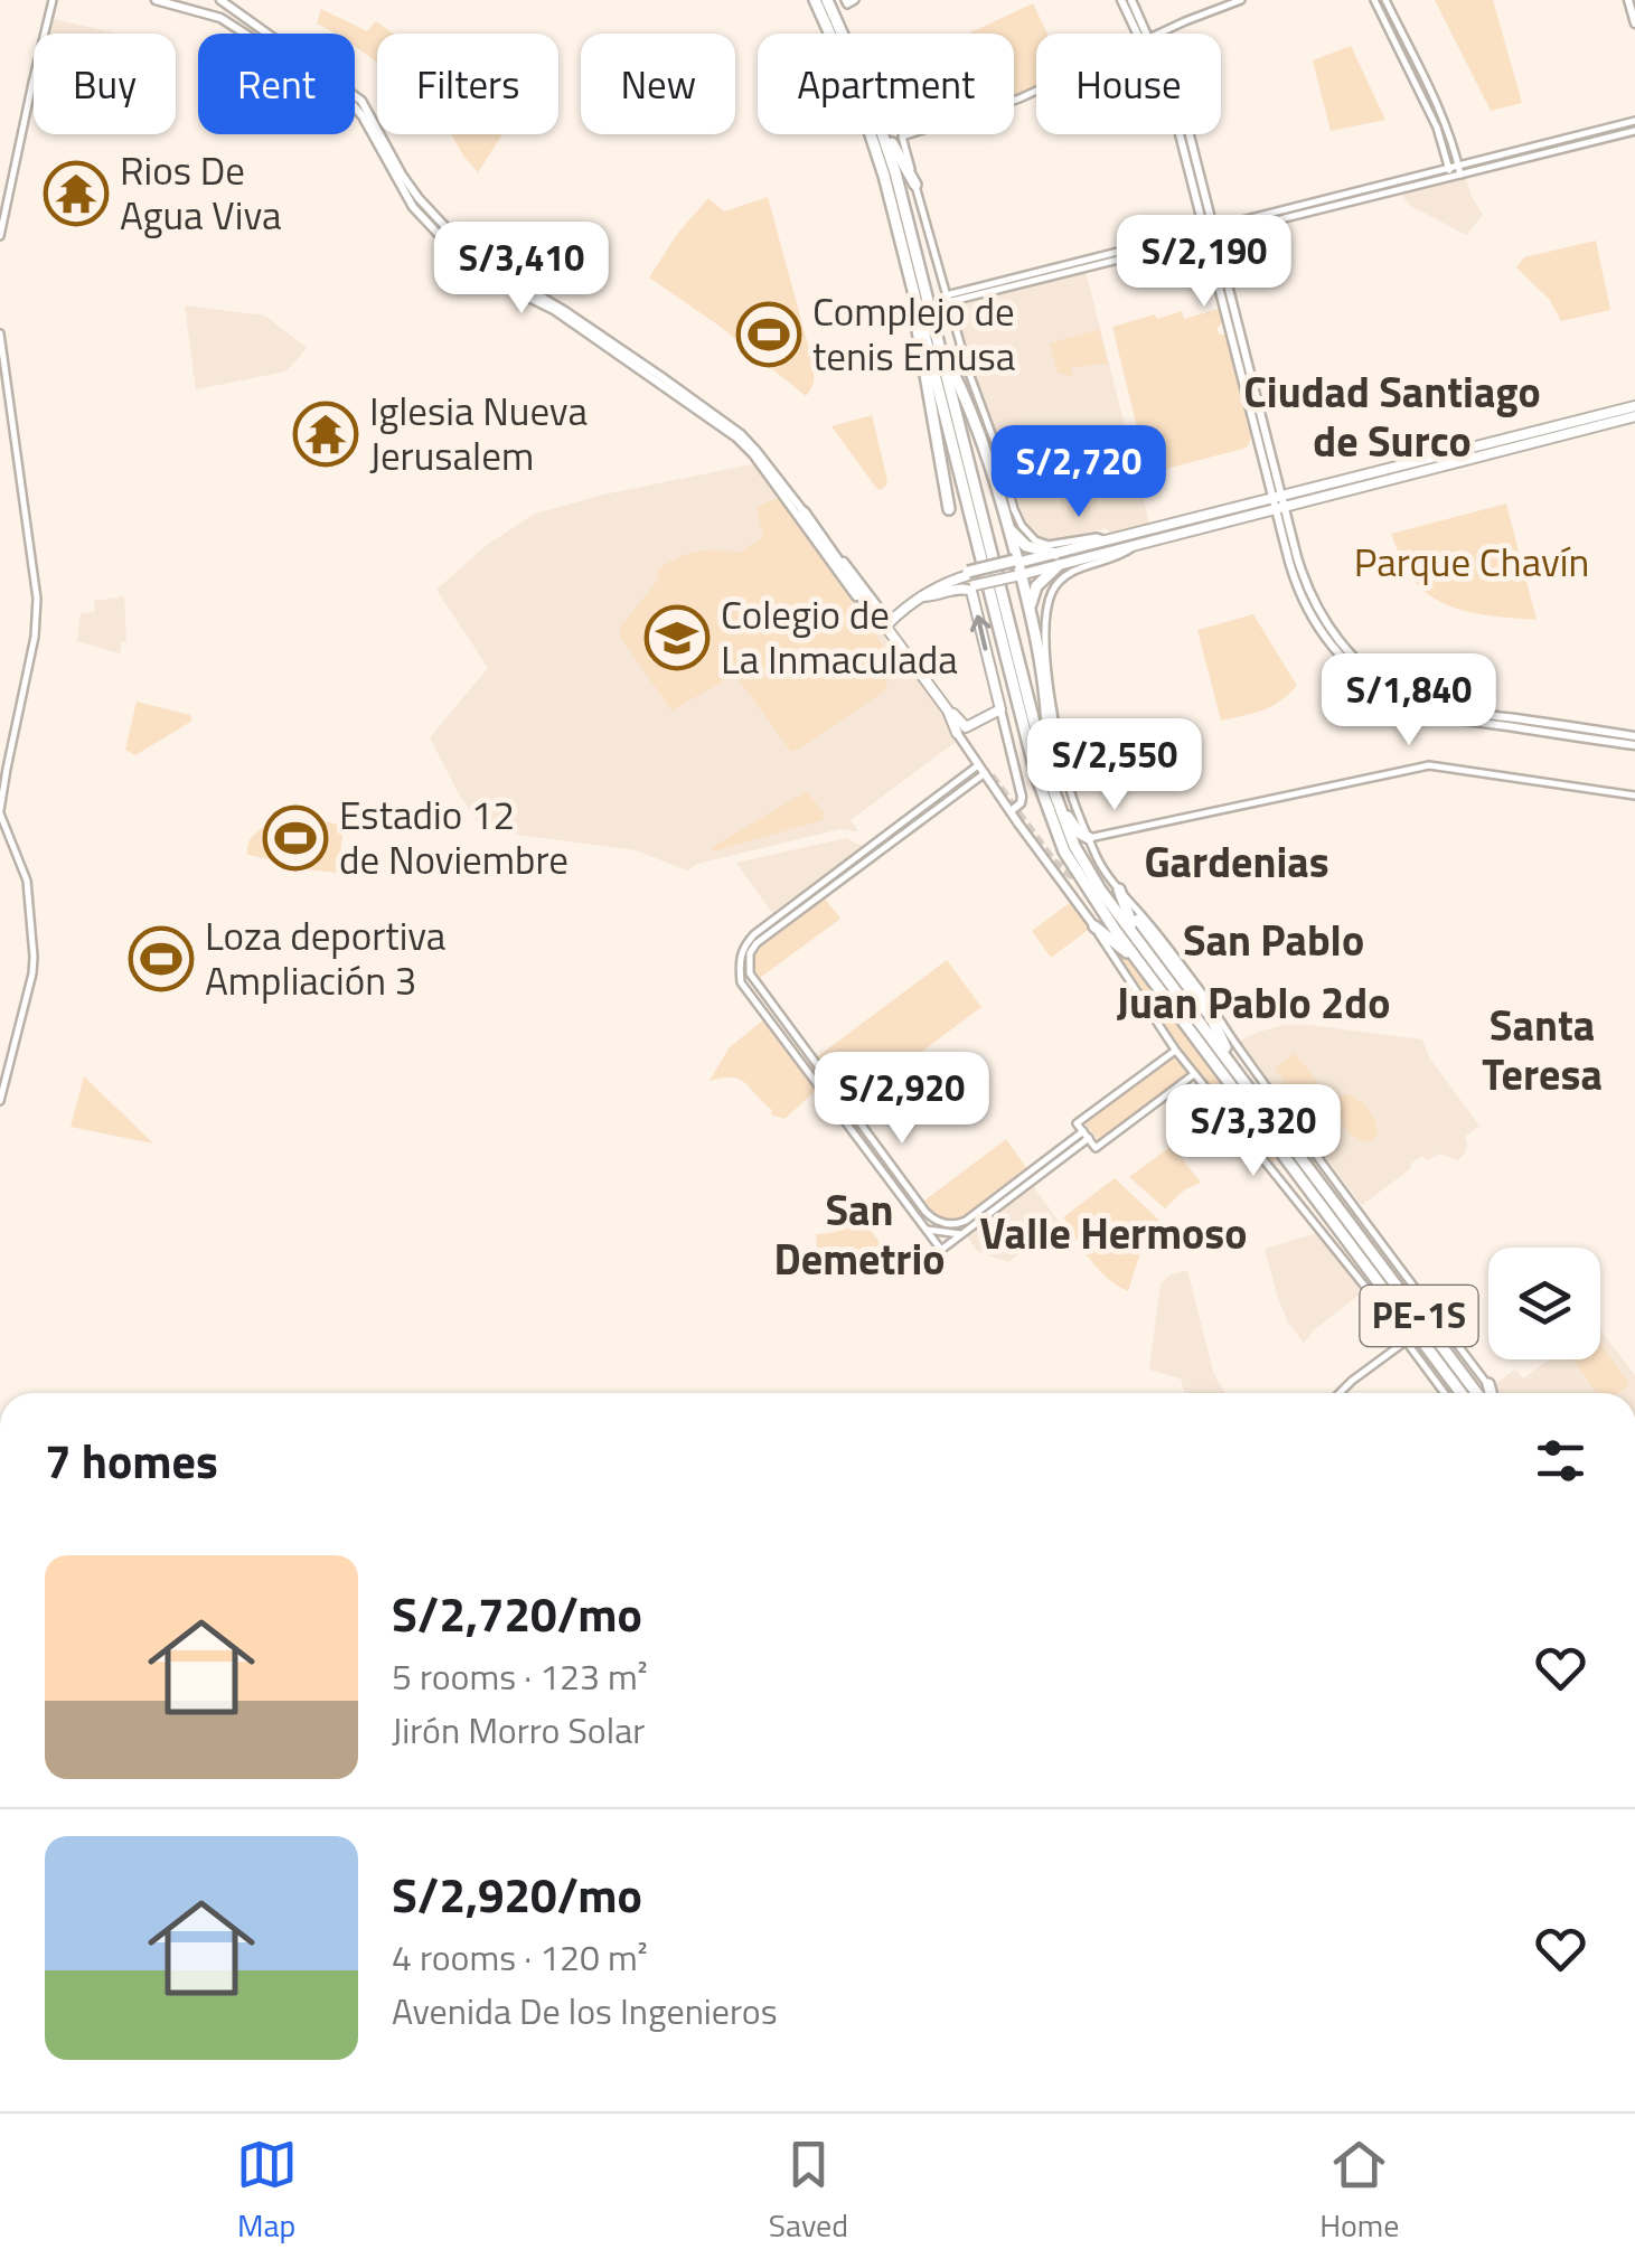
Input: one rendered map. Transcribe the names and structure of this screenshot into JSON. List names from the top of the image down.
{
  "streets": {
    "highway": ["PE-1S"]
  },
  "districts": [
    "Ciudad Santiago de Surco",
    "Gardenias",
    "San Pablo",
    "Juan Pablo 2do",
    "Santa Teresa",
    "San Demetrio",
    "Valle Hermoso"
  ],
  "parks": ["Parque Chavín"],
  "places": {
    "temple": ["Rios De Agua Viva", "Iglesia Nueva Jerusalem"],
    "sports": ["Complejo de tenis Emusa", "Estadio 12 de Noviembre", "Loza deportiva Ampliación 3"],
    "school or university": ["Colegio de La Inmaculada"]
  },
  "page": {
    "chip": [
      "Buy",
      "Rent",
      "Filters",
      "New",
      "Apartment",
      "House"
    ],
    "price": [
      "S/2,190",
      "S/3,410",
      "S/2,720",
      "S/1,840",
      "S/2,550",
      "S/2,920",
      "S/3,320"
    ],
    "heading": "7 homes",
    "list": [
      {
        "name": "S/2,720/mo",
        "note": "5 rooms · 123 m² · Jirón Morro Solar"
      },
      {
        "name": "S/2,920/mo",
        "note": "4 rooms · 120 m² · Avenida De los Ingenieros"
      }
    ],
    "tabs": ["Map", "Saved", "Home"]
  }
}
